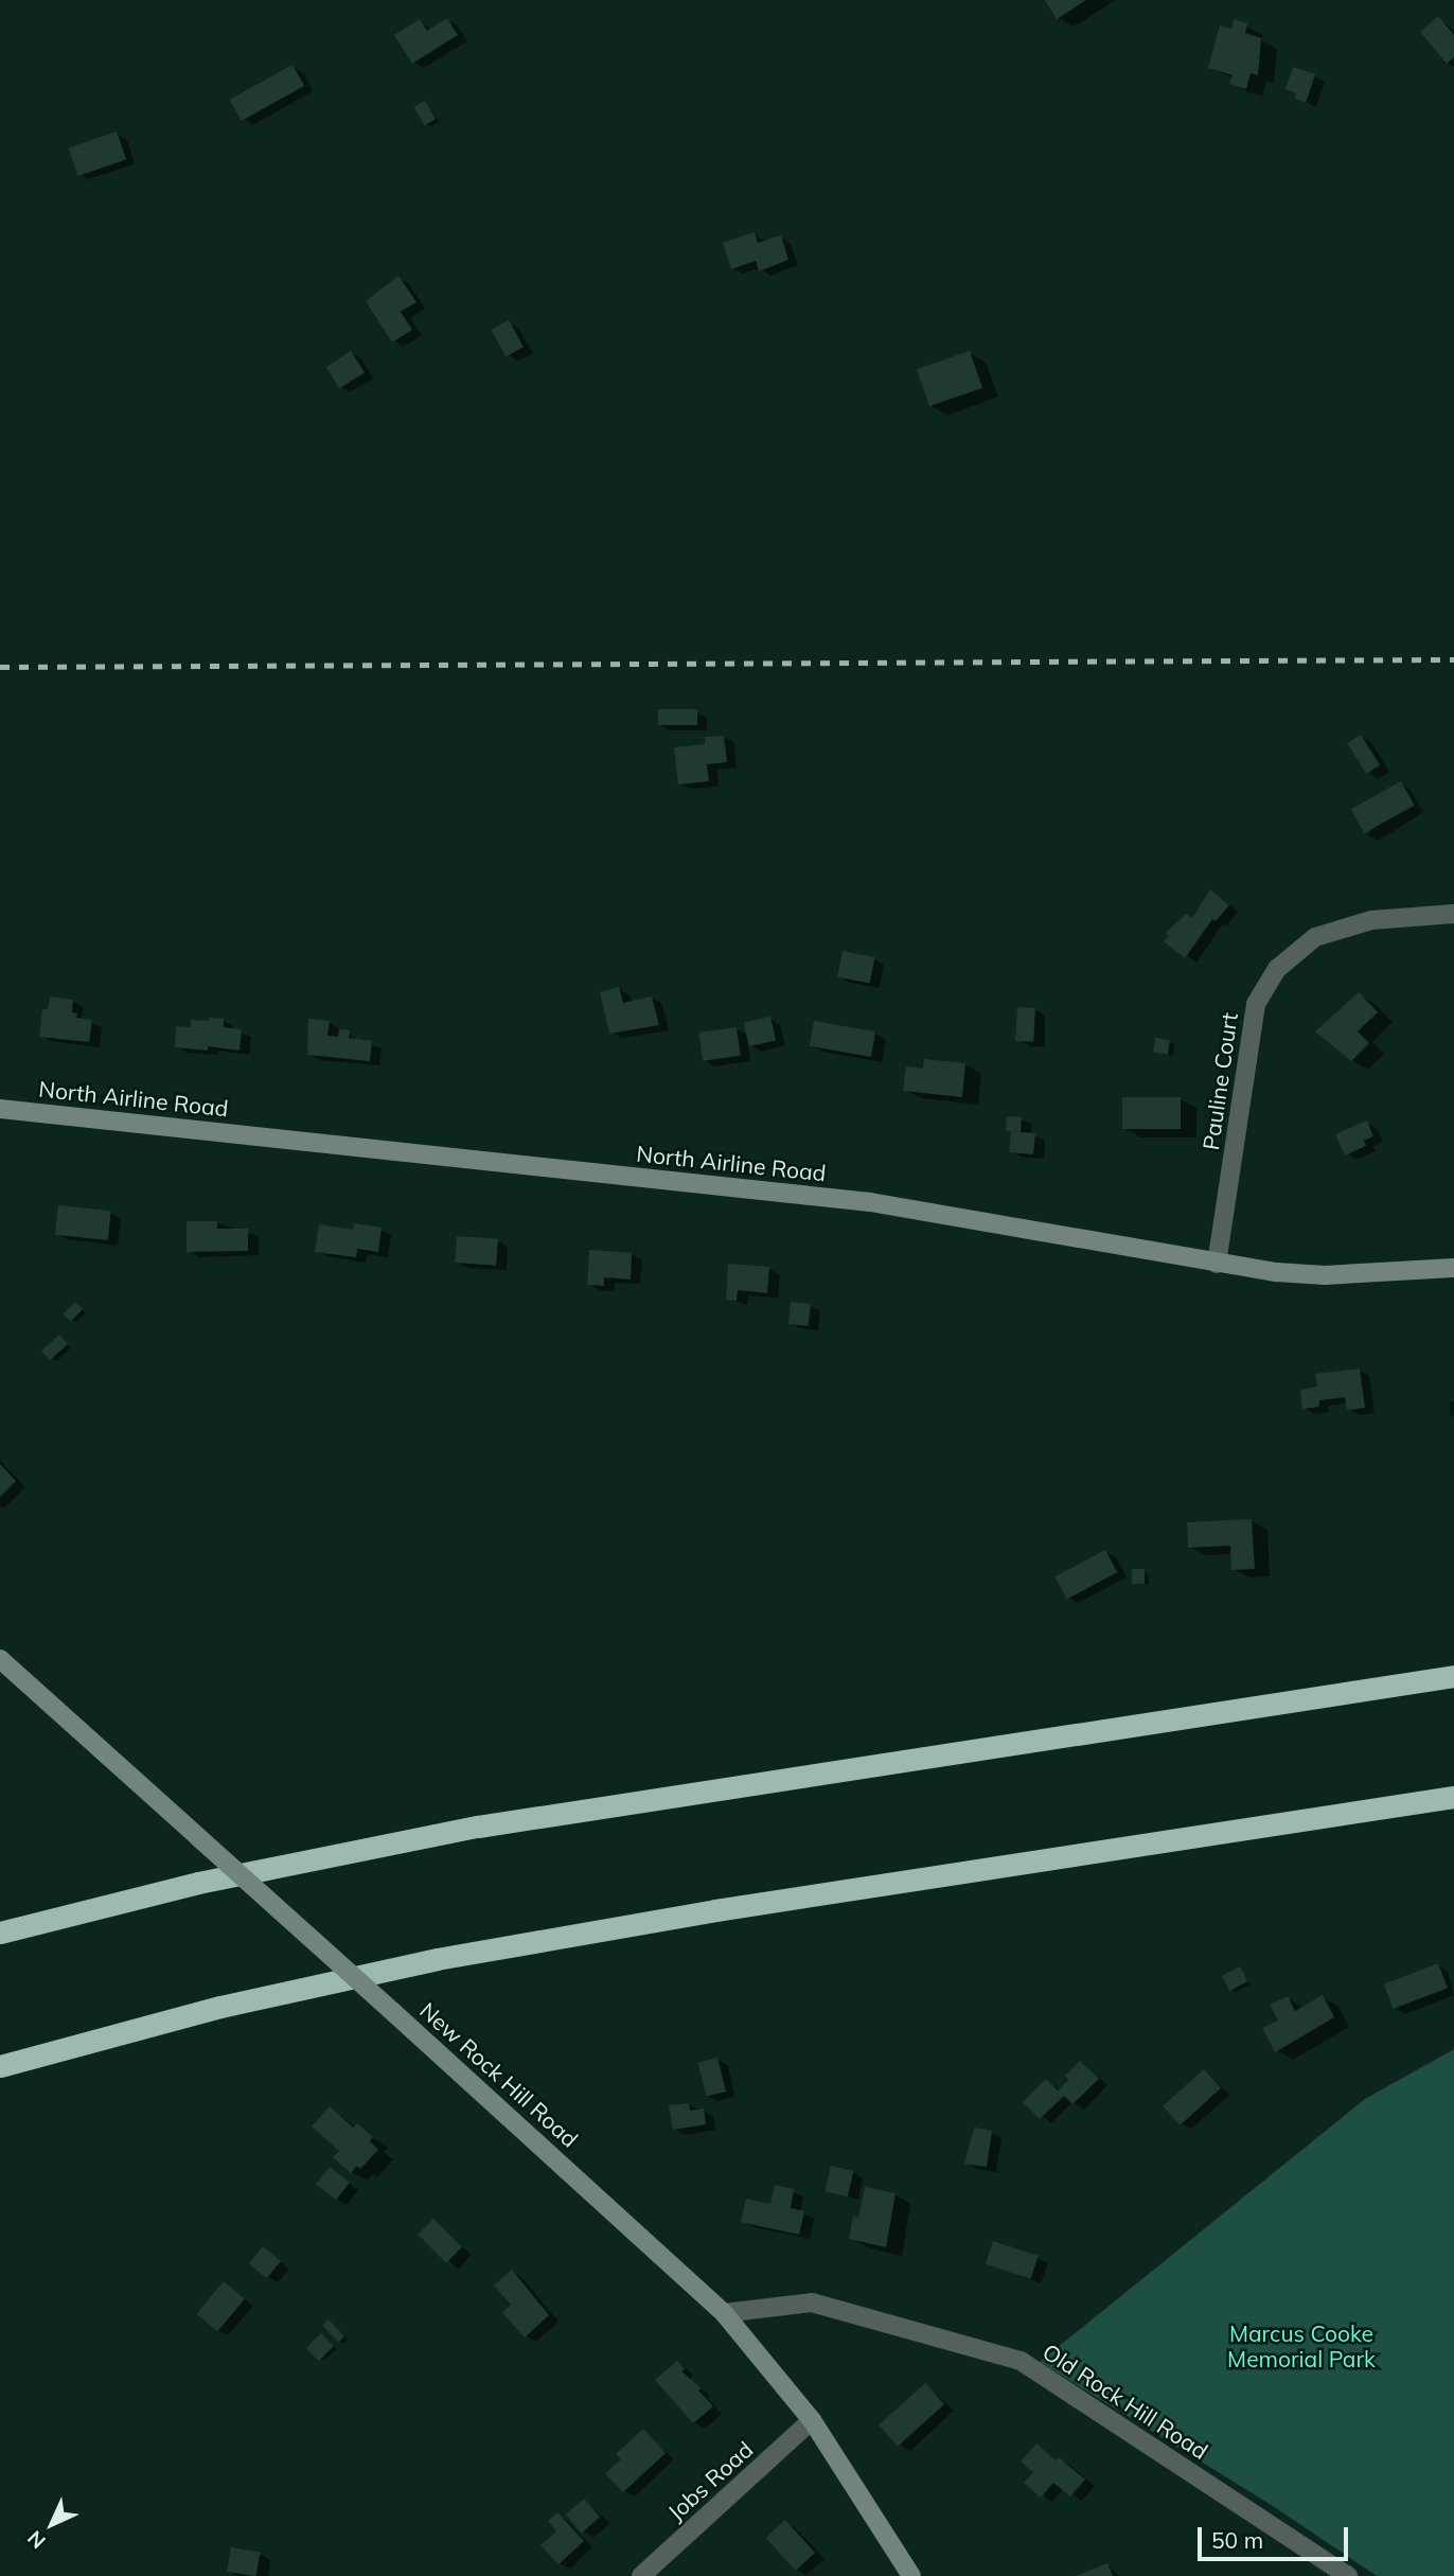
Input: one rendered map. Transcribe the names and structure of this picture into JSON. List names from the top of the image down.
{
  "streets": {
    "main road": ["North Airline Road", "New Rock Hill Road"],
    "street": ["Pauline Court", "Old Rock Hill Road", "Jobs Road"]
  },
  "crossings": [
    ["Pauline Court", "North Airline Road"],
    ["New Rock Hill Road", "Old Rock Hill Road"],
    ["New Rock Hill Road", "Jobs Road"]
  ],
  "parks": ["Marcus Cooke Memorial Park"],
  "scale_bar": "50 m",
  "north": "bottom left"
}
